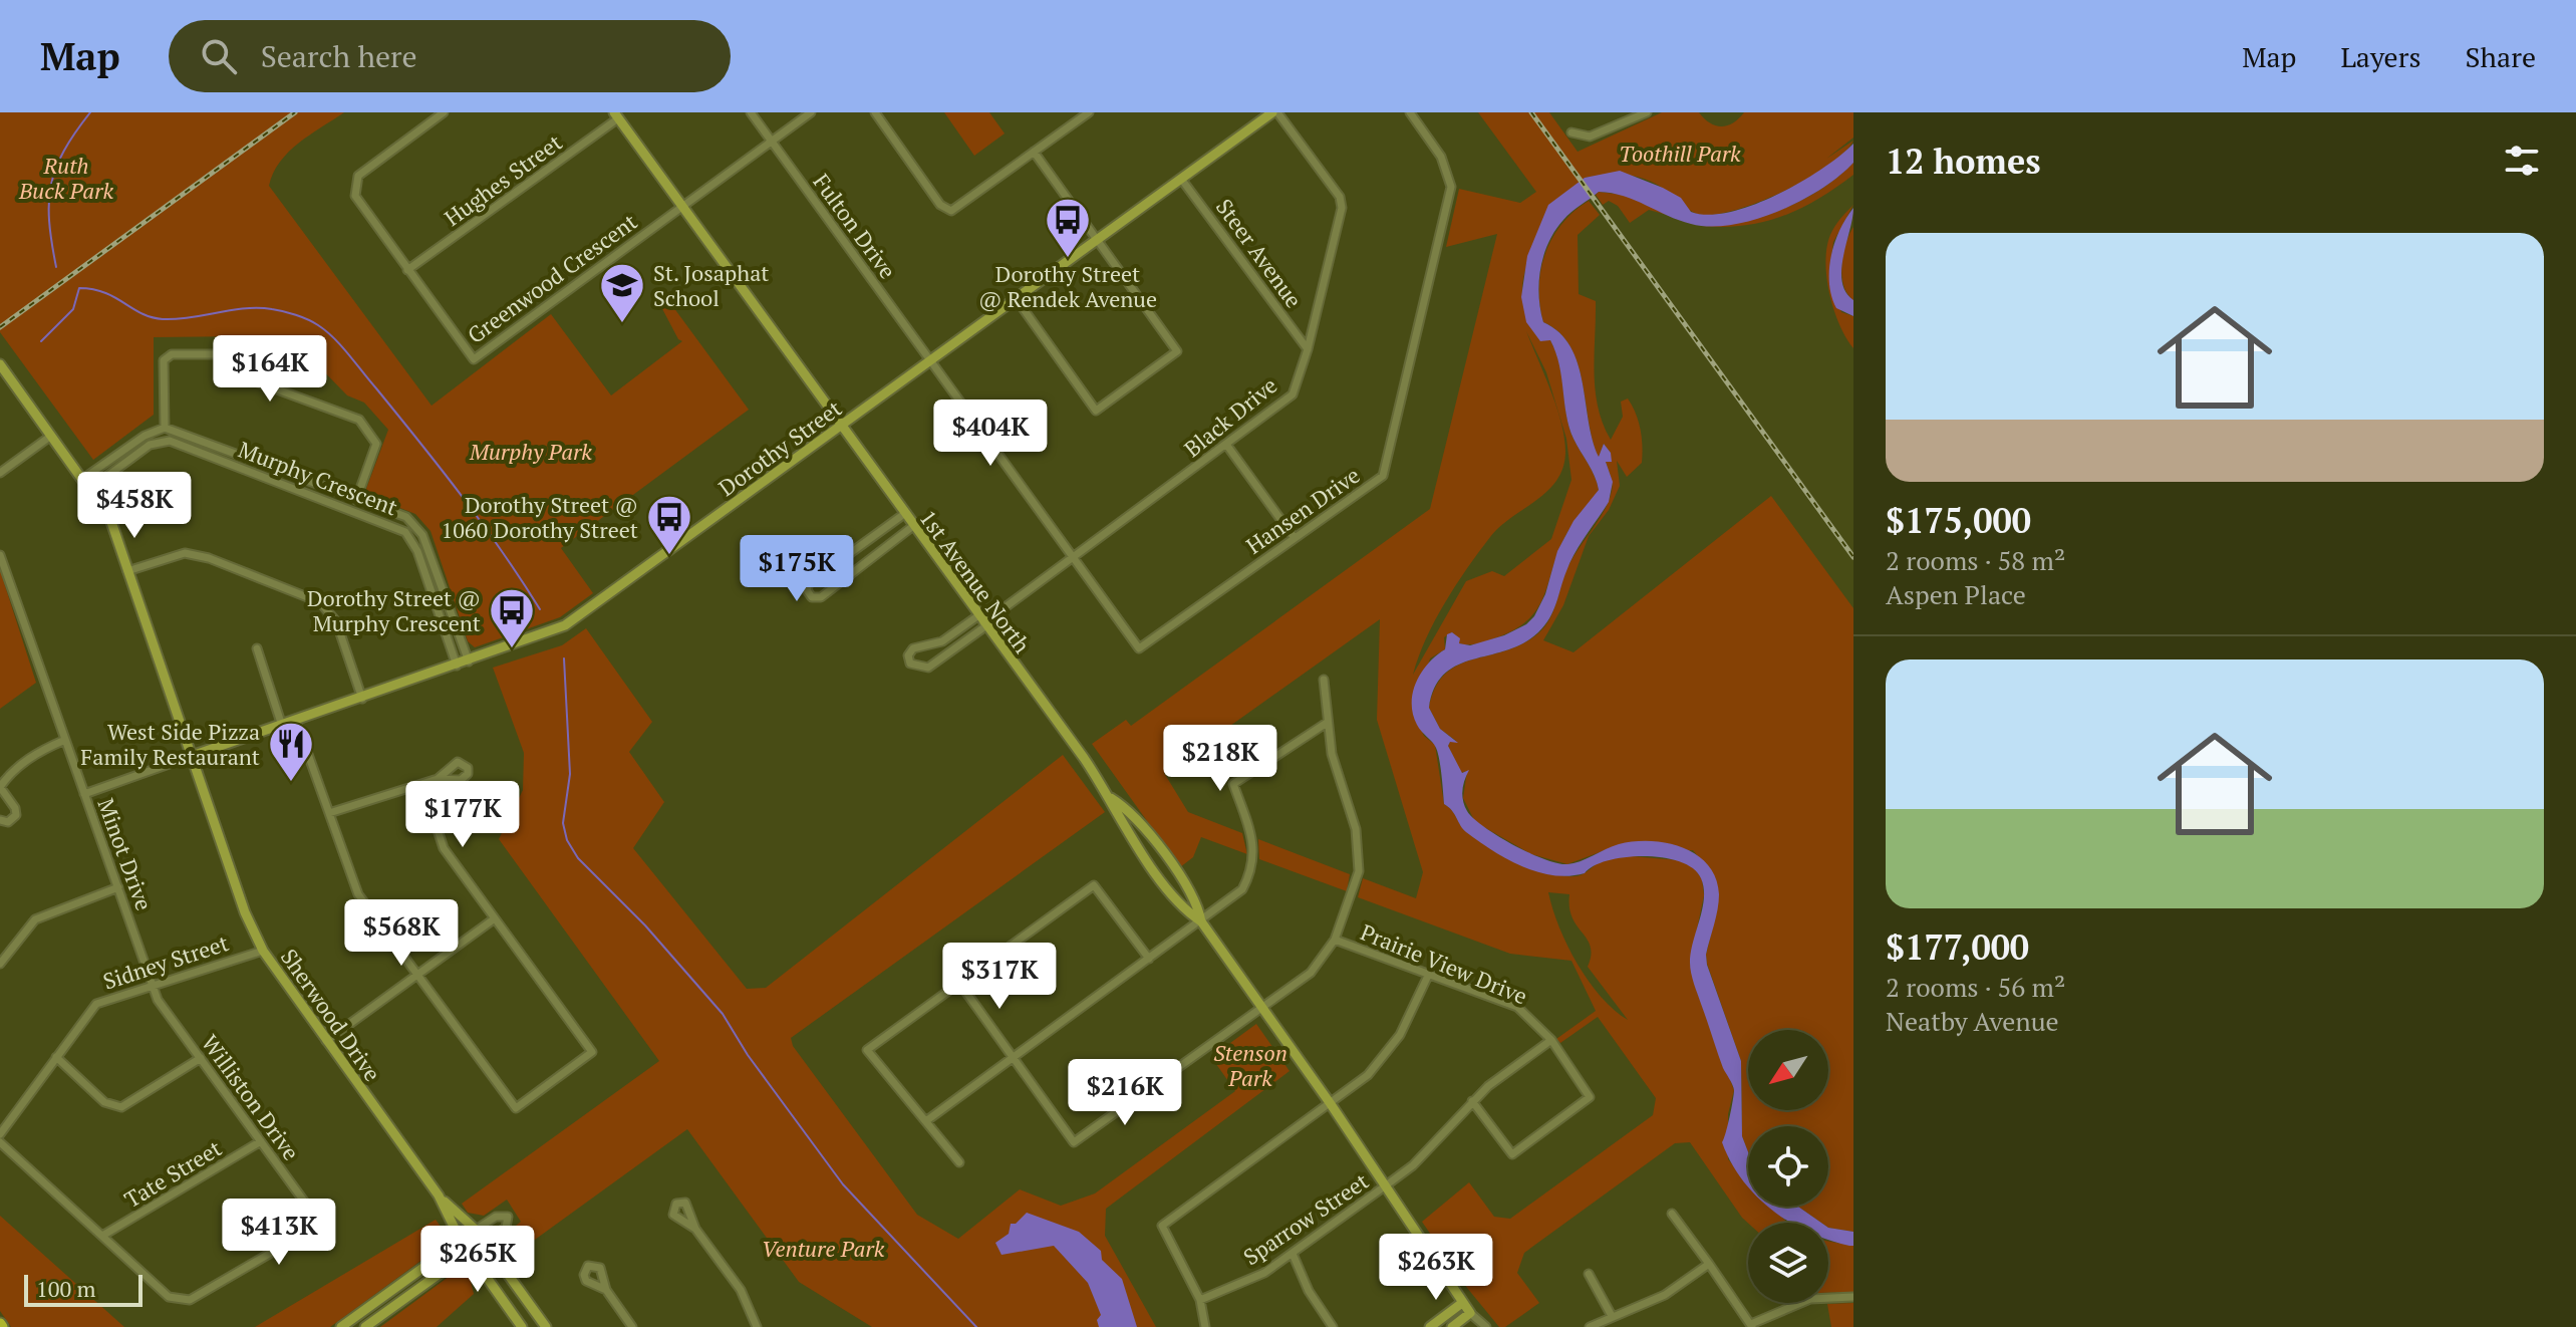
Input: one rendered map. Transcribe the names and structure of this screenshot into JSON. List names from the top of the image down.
{
  "streets": {
    "street": [
      "Hughes Street",
      "Fulton Drive",
      "Steer Avenue",
      "Greenwood Crescent",
      "Black Drive",
      "Dorothy Street",
      "Murphy Crescent",
      "Hansen Drive",
      "1st Avenue North",
      "Minot Drive",
      "Sidney Street",
      "Prairie View Drive",
      "Sherwood Drive",
      "Williston Drive",
      "Tate Street",
      "Sparrow Street"
    ]
  },
  "crossings": [
    ["Hughes Street", "Greenwood Crescent"],
    ["Hughes Street", "1st Avenue North"],
    ["Fulton Drive", "Black Drive"],
    ["Fulton Drive", "Dorothy Street"],
    ["Fulton Drive", "Hansen Drive"],
    ["Steer Avenue", "Black Drive"],
    ["Steer Avenue", "Dorothy Street"],
    ["Greenwood Crescent", "1st Avenue North"],
    ["Black Drive", "Dorothy Street"],
    ["Black Drive", "Hansen Drive"],
    ["Black Drive", "1st Avenue North"],
    ["Dorothy Street", "Murphy Crescent"],
    ["Dorothy Street", "1st Avenue North"],
    ["Dorothy Street", "Minot Drive"],
    ["Dorothy Street", "Sherwood Drive"],
    ["Murphy Crescent", "Sherwood Drive"],
    ["Minot Drive", "Sidney Street"],
    ["Minot Drive", "Williston Drive"],
    ["Sidney Street", "Sherwood Drive"],
    ["Sidney Street", "Williston Drive"],
    ["Williston Drive", "Tate Street"]
  ],
  "parks": [
    "Toothill Park",
    "Ruth Buck Park",
    "Murphy Park",
    "Stenson Park",
    "Venture Park"
  ],
  "places": {
    "bus stop": ["Dorothy Street @ Rendek Avenue", "Dorothy Street @ 1060 Dorothy Street", "Dorothy Street @ Murphy Crescent"],
    "school or university": ["St. Josaphat School"],
    "restaurant": ["West Side Pizza Family Restaurant"]
  },
  "scale_bar": "100 m",
  "north": "bottom left",
  "page": {
    "header": "Map",
    "search": "Search here",
    "nav": ["Map", "Layers", "Share"],
    "heading": "12 homes",
    "list": [
      {
        "name": "$175,000",
        "note": "2 rooms · 58 m² · Aspen Place"
      },
      {
        "name": "$177,000",
        "note": "2 rooms · 56 m² · Neatby Avenue"
      }
    ],
    "price": [
      "$164K",
      "$404K",
      "$458K",
      "$175K",
      "$218K",
      "$177K",
      "$568K",
      "$317K",
      "$216K",
      "$413K",
      "$265K",
      "$263K"
    ],
    "scale": "100 m"
  }
}
